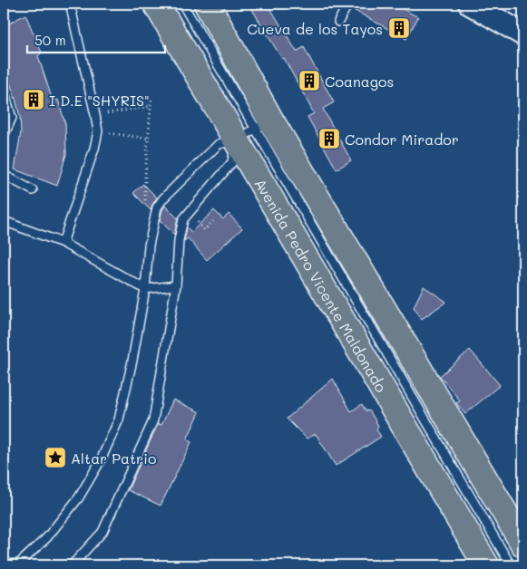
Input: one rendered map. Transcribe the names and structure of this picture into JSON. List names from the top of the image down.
{
  "streets": {
    "main road": ["Avenida Pedro Vicente Maldonado"]
  },
  "places": {
    "building": [
      "Cueva de los Tayos",
      "Coanagos",
      "I D.E \"SHYRIS\"",
      "Condor Mirador"
    ],
    "place": ["Altar Patrio"]
  },
  "scale_bar": "50 m"
}
